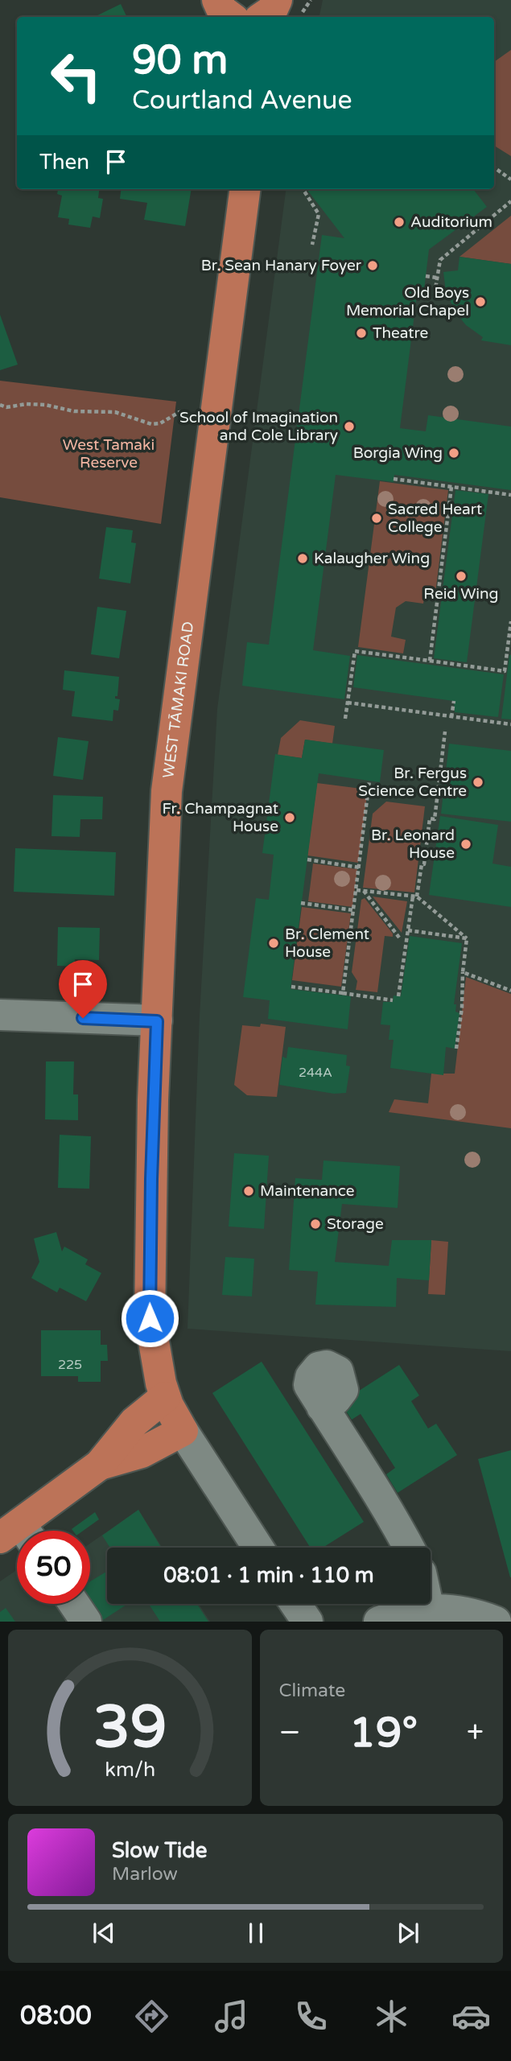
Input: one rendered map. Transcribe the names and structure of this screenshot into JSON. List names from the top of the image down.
{
  "streets": {
    "main road": ["WEST TĀMAKI ROAD"]
  },
  "parks": ["West Tamaki Reserve"],
  "places": [
    "Auditorium",
    "Br. Sean Hanary Foyer",
    "Old Boys Memorial Chapel",
    "Theatre",
    "School of Imagination and Cole Library",
    "Borgia Wing",
    "Sacred Heart College",
    "Kalaugher Wing",
    "Reid Wing",
    "Br. Fergus Science Centre",
    "Fr. Champagnat House",
    "Br. Leonard House",
    "Br. Clement House",
    "Maintenance",
    "Storage"
  ],
  "house_numbers": ["244A", "225"],
  "page": {
    "turn": ["90 m", "Courtland Avenue"],
    "then": "Then",
    "limit": "50",
    "trip": "08:01 · 1 min · 110 m",
    "tile": "Climate",
    "heat": ["−", "19°", "+"],
    "song": ["Slow Tide", "Marlow"],
    "tabs": "08:00",
    "gauge": ["39", "km/h"]
  }
}
